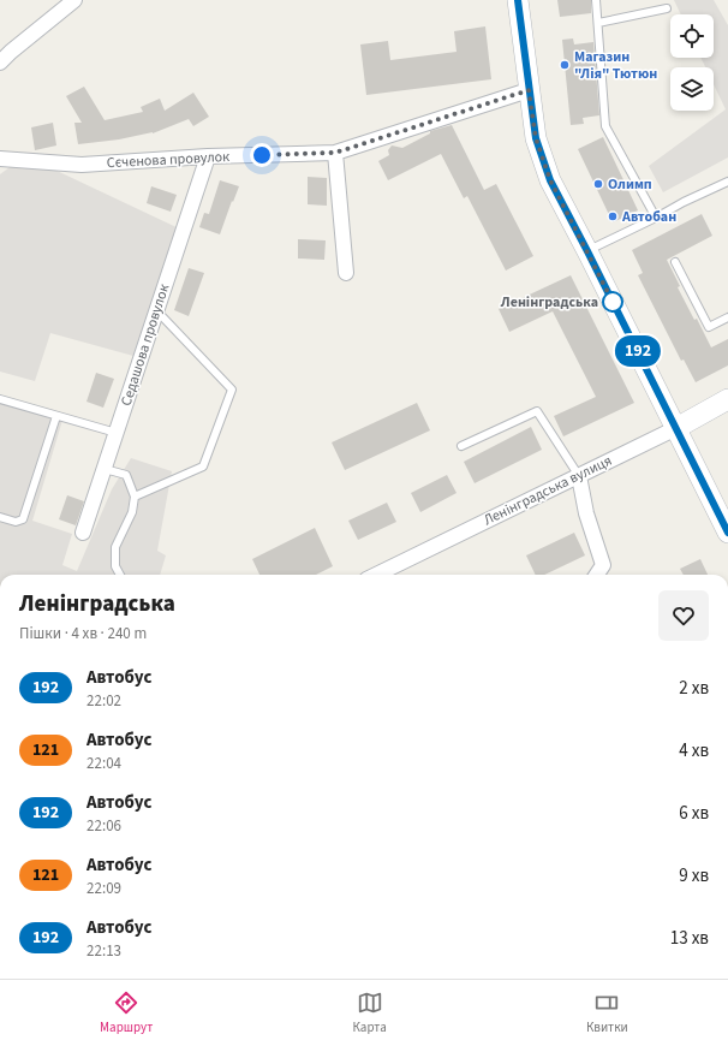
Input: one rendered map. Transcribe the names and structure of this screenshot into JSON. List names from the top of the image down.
{
  "streets": {
    "main road": ["Ленінградська вулиця"],
    "street": ["Сєченова провулок", "Седашова провулок"]
  },
  "crossings": [
    ["Сєченова провулок", "Седашова провулок"]
  ],
  "places": [
    "Магазин \"Лія\" Тютюн",
    "Олимп",
    "Автобан",
    "Ленінградська"
  ],
  "lines": ["bus line 192"],
  "page": {
    "on_map": "192",
    "heading": ["Ленінградська", "Пішки · 4 хв · 240 m"],
    "list": [
      {
        "mark": "192",
        "name": "Автобус",
        "note": "22:02",
        "value": "2 хв"
      },
      {
        "mark": "121",
        "name": "Автобус",
        "note": "22:04",
        "value": "4 хв"
      },
      {
        "mark": "192",
        "name": "Автобус",
        "note": "22:06",
        "value": "6 хв"
      },
      {
        "mark": "121",
        "name": "Автобус",
        "note": "22:09",
        "value": "9 хв"
      },
      {
        "mark": "192",
        "name": "Автобус",
        "note": "22:13",
        "value": "13 хв"
      }
    ],
    "tabs": ["Маршрут", "Карта", "Квитки"]
  }
}
